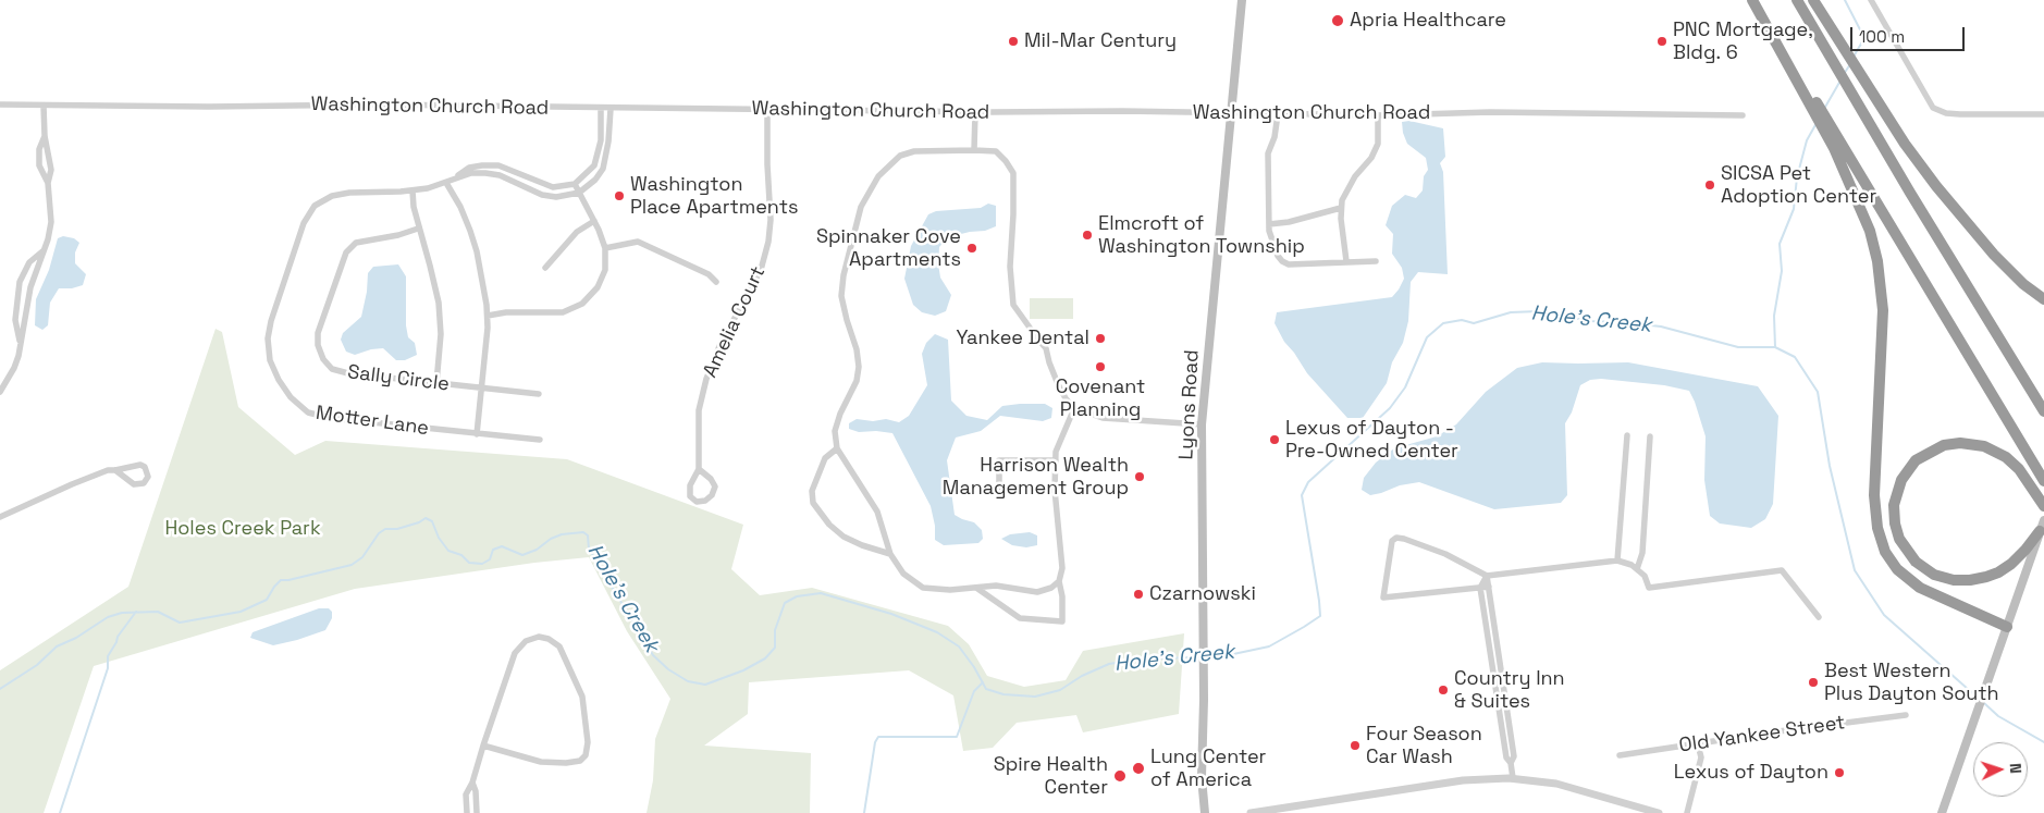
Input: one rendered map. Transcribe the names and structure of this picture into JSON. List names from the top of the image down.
{
  "streets": {
    "main road": ["Lyons Road"],
    "street": [
      "Washington Church Road",
      "Amelia Court",
      "Sally Circle",
      "Motter Lane",
      "Old Yankee Street"
    ]
  },
  "crossings": [
    ["Washington Church Road", "Amelia Court"],
    ["Washington Church Road", "Lyons Road"]
  ],
  "water": ["Hole's Creek"],
  "parks": ["Holes Creek Park"],
  "places": [
    "Apria Healthcare",
    "Mil-Mar Century",
    "PNC Mortgage, Bldg. 6",
    "SICSA Pet Adoption Center",
    "Washington Place Apartments",
    "Elmcroft of Washington Township",
    "Spinnaker Cove Apartments",
    "Yankee Dental",
    "Covenant Planning",
    "Lexus of Dayton - Pre-Owned Center",
    "Harrison Wealth Management Group",
    "Czarnowski",
    "Best Western Plus Dayton South",
    "Country Inn & Suites",
    "Four Season Car Wash",
    "Lung Center of America",
    "Lexus of Dayton",
    "Spire Health Center"
  ],
  "scale_bar": "100 m",
  "north": "right"
}
